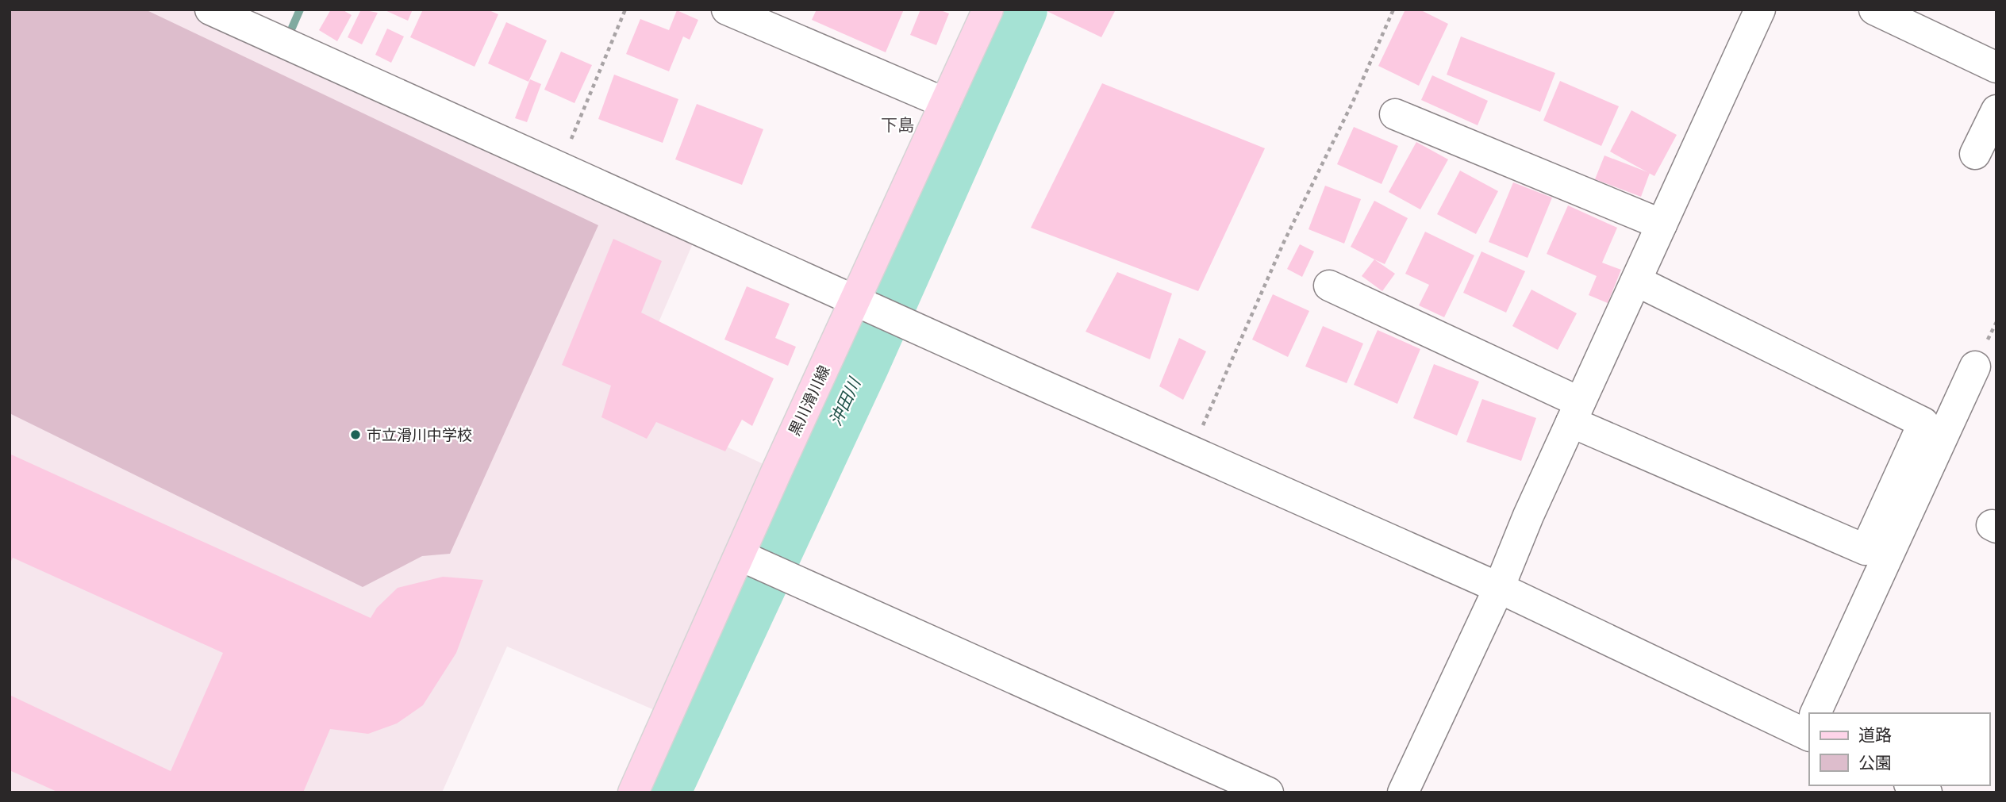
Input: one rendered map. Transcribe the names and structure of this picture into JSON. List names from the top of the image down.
{
  "streets": {
    "main road": ["黒川滑川線"]
  },
  "districts": ["下島"],
  "water": ["沖田川"],
  "places": ["市立滑川中学校"],
  "legend": ["道路", "公園"]
}
